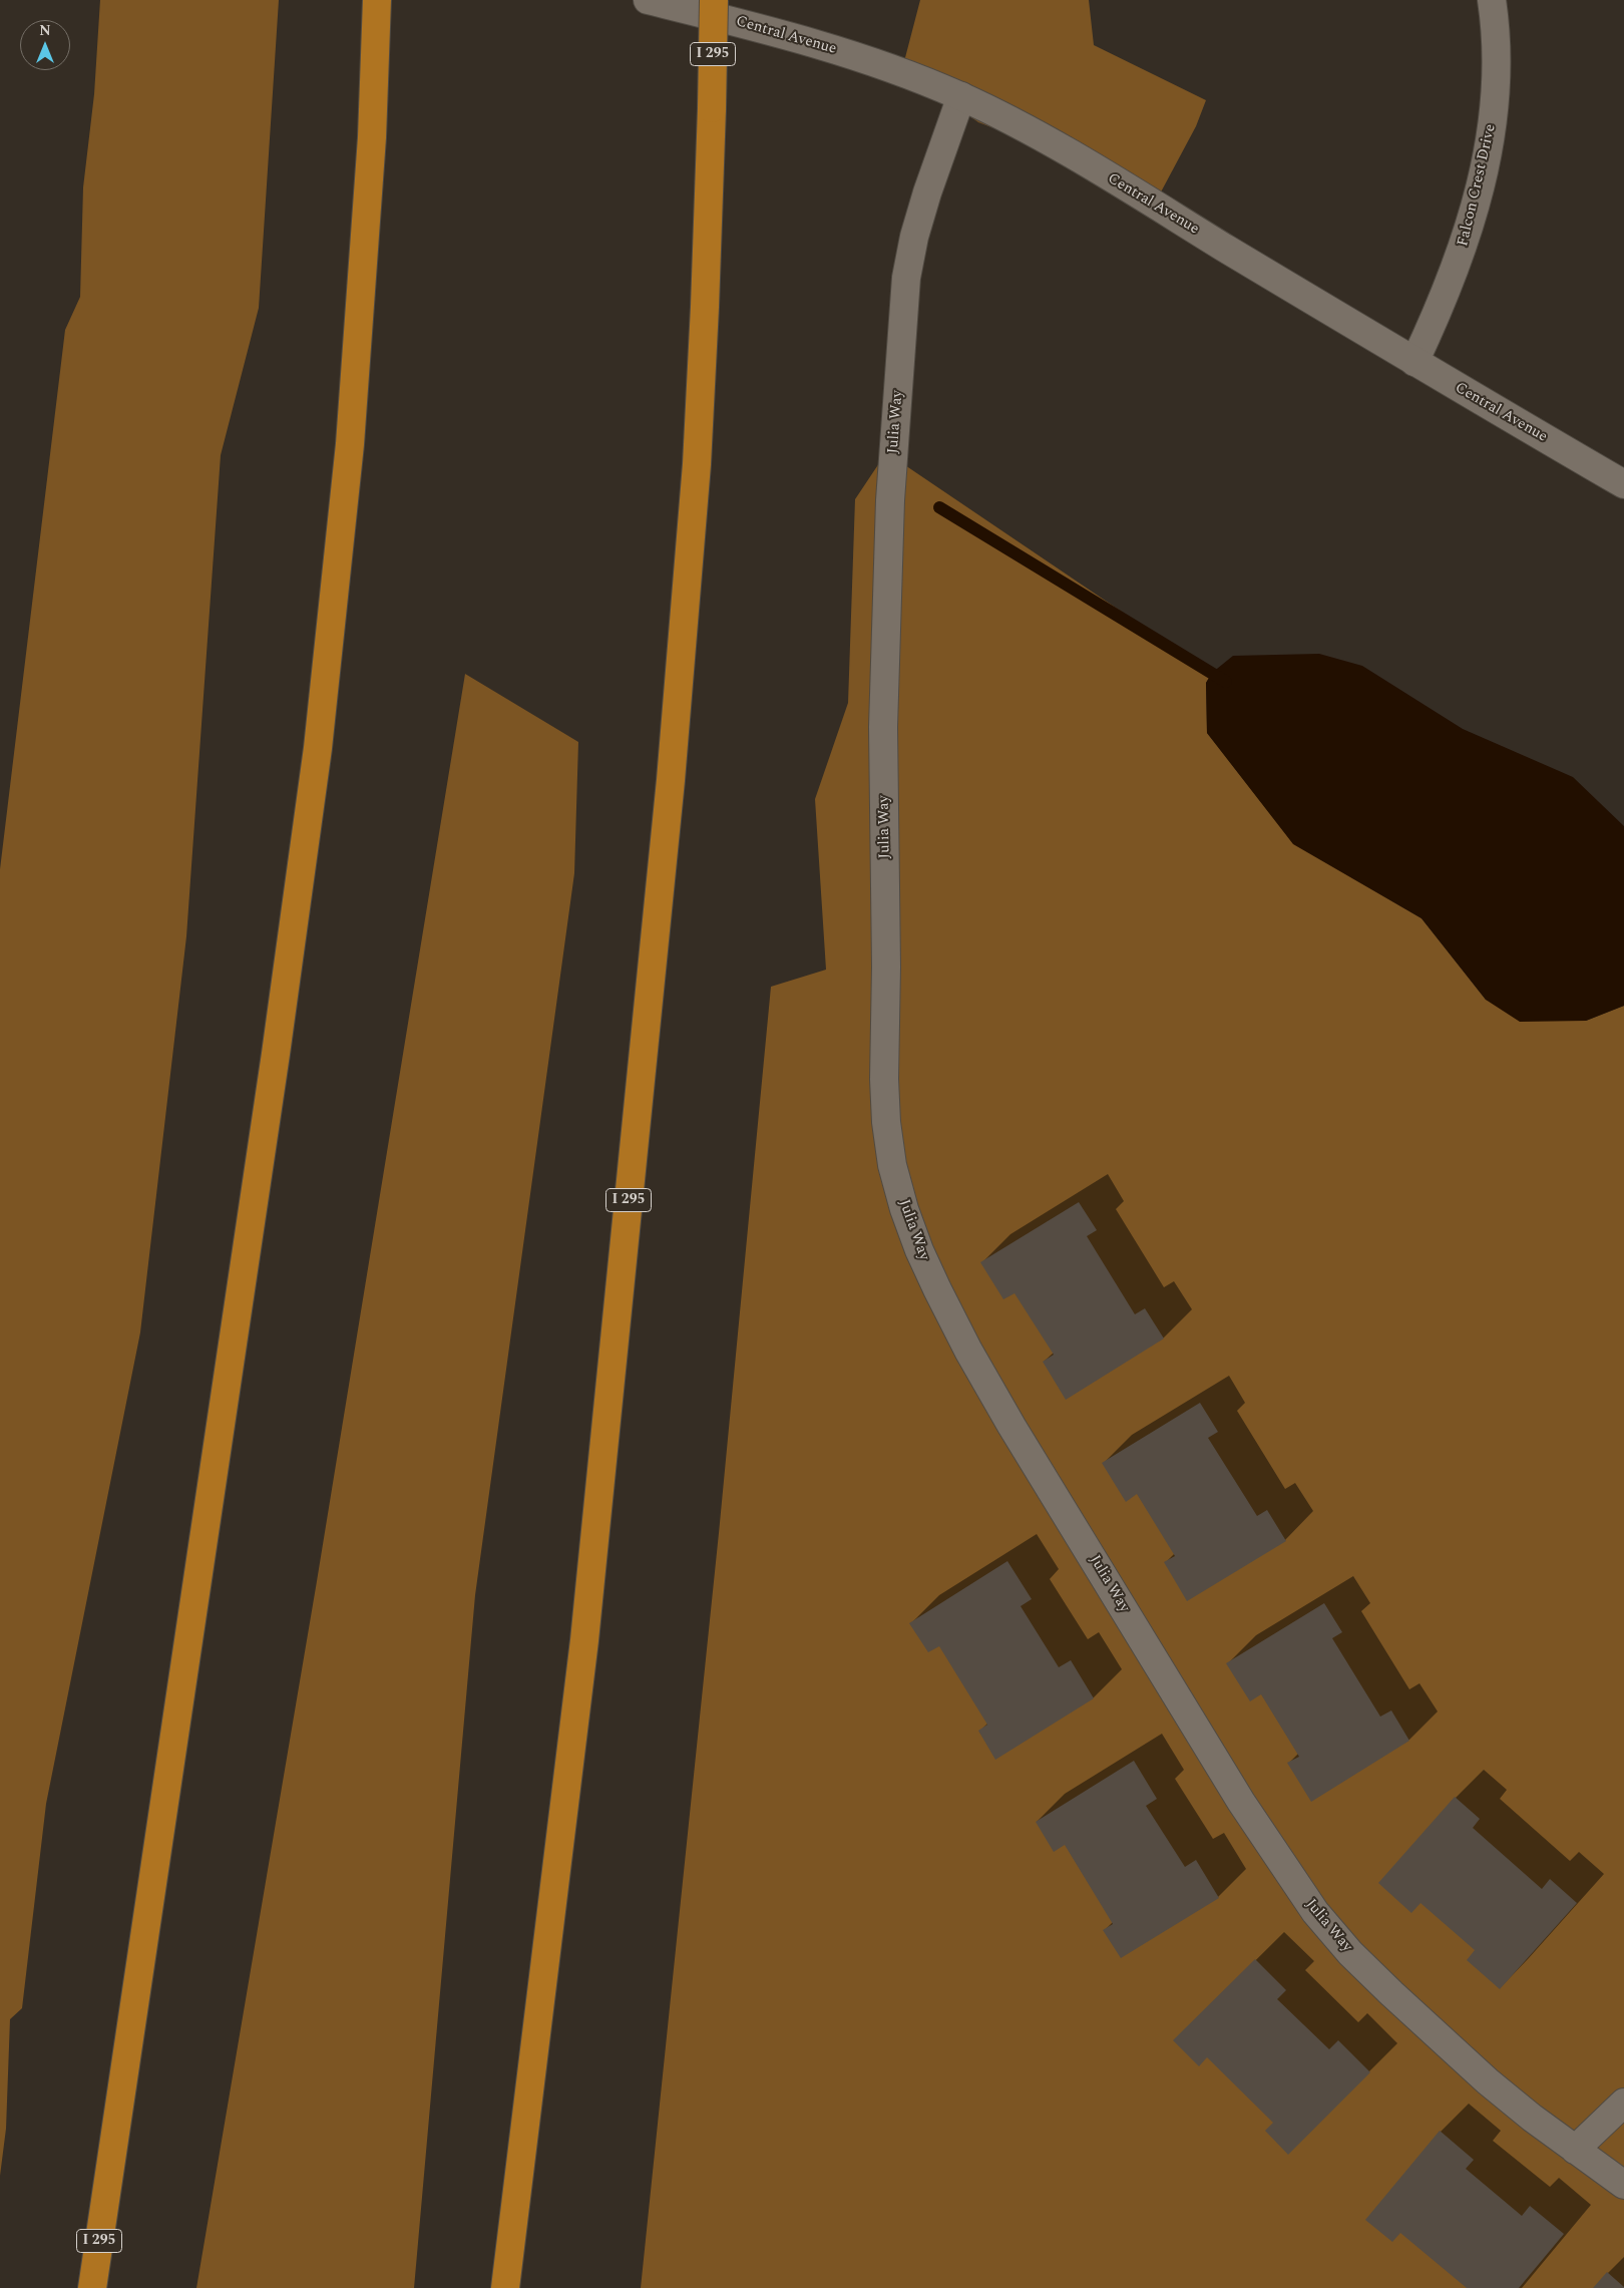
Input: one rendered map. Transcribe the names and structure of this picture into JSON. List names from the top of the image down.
{
  "streets": {
    "highway": ["I 295"],
    "street": ["Central Avenue", "Falcon Crest Drive", "Julia Way"]
  },
  "crossings": [
    ["Central Avenue", "Falcon Crest Drive"],
    ["Central Avenue", "Julia Way"]
  ],
  "north": "top"
}
